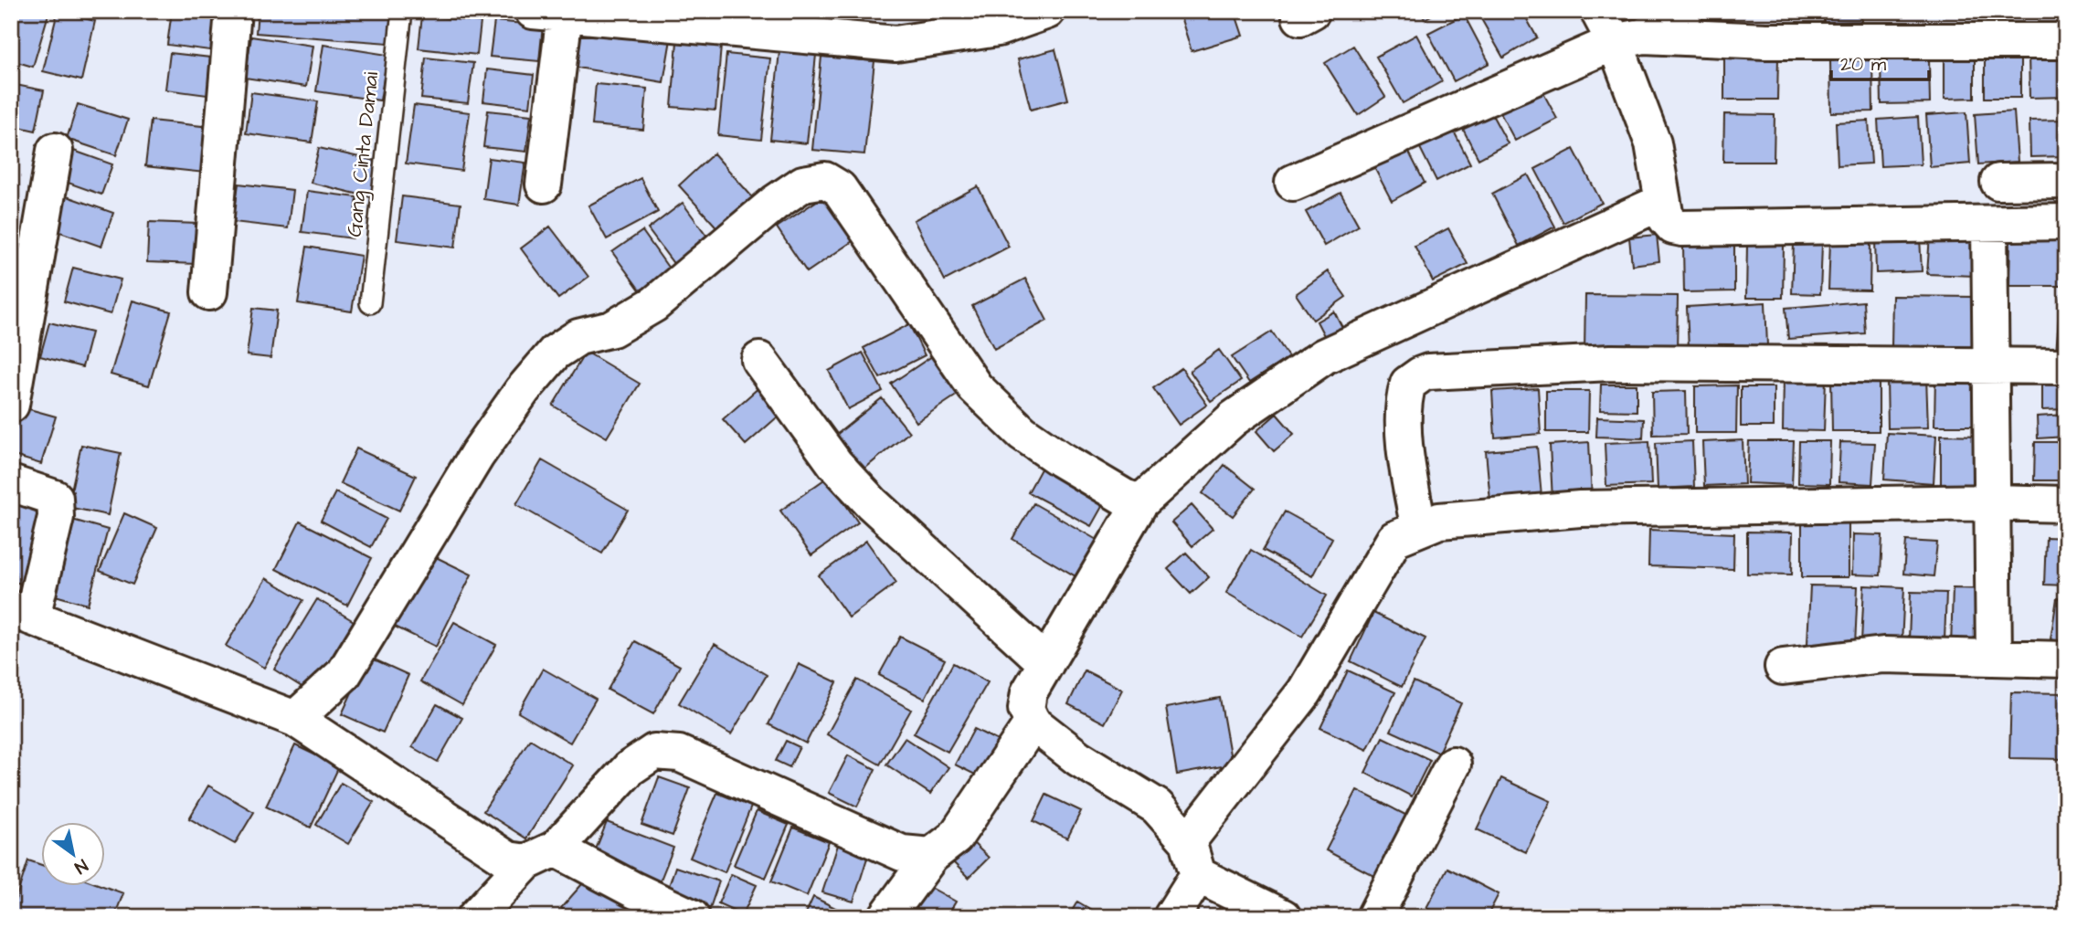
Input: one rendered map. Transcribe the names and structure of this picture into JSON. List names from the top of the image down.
{
  "streets": {
    "lane": ["Gang Cinta Damai"]
  },
  "scale_bar": "20 m",
  "north": "bottom right"
}
